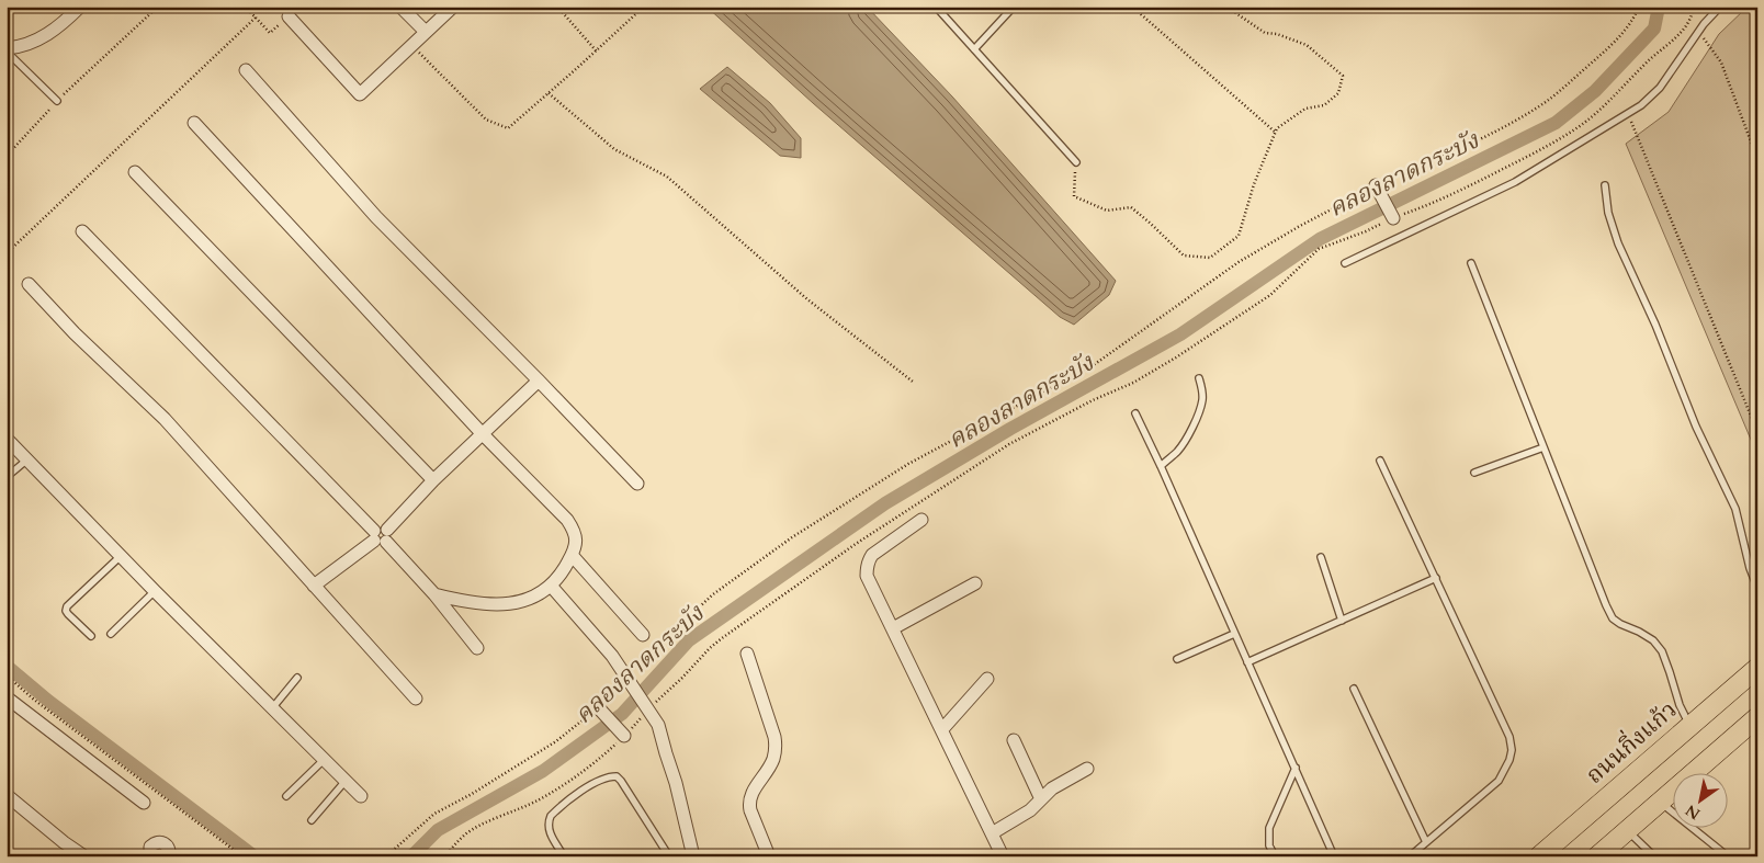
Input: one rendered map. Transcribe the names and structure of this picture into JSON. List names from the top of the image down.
{
  "streets": {
    "main road": ["ถนนกิ่งแก้ว"]
  },
  "water": ["คลองลาดกระบัง"],
  "north": "bottom left"
}
